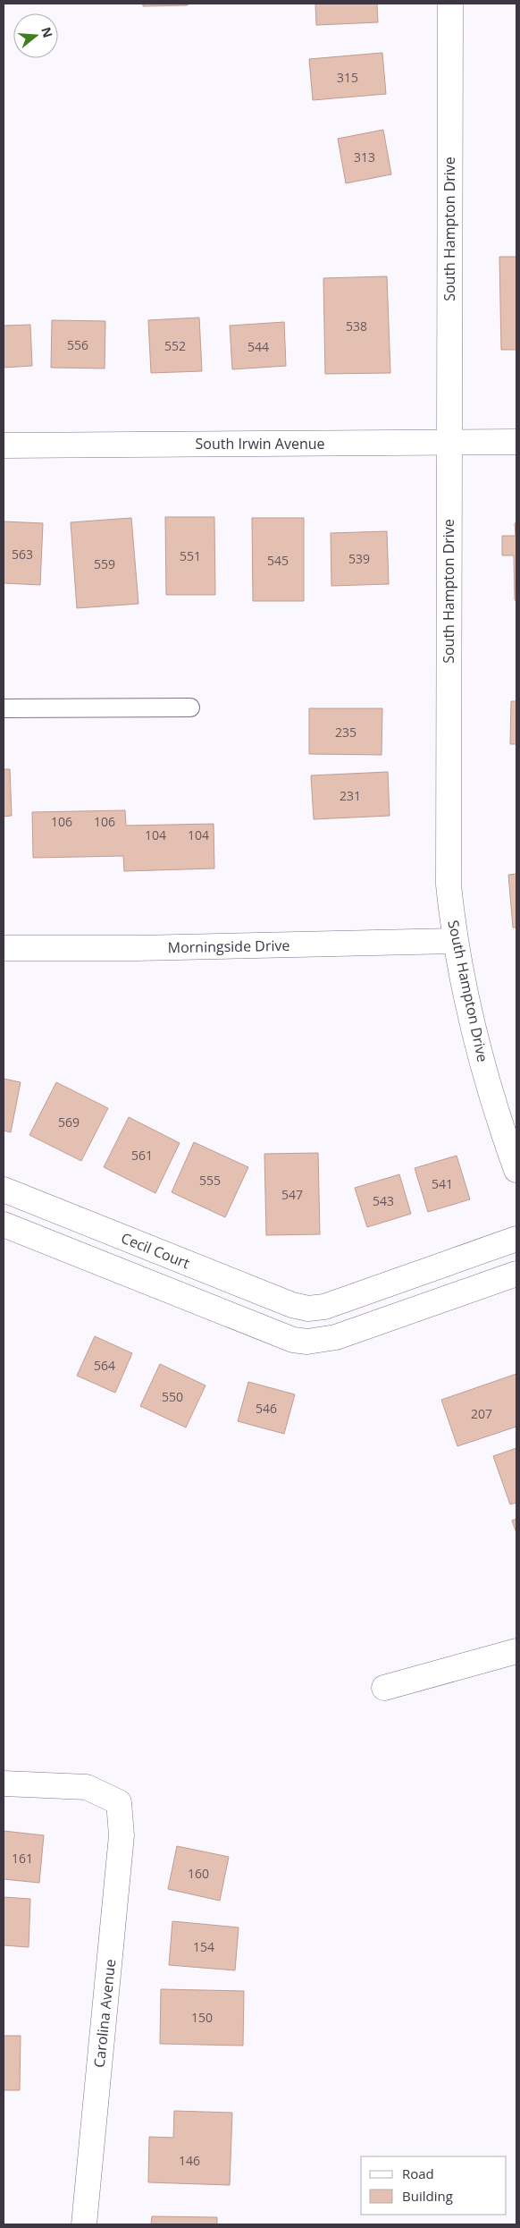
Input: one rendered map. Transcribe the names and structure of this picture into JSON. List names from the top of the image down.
{
  "streets": {
    "street": [
      "South Hampton Drive",
      "South Irwin Avenue",
      "Morningside Drive",
      "Cecil Court",
      "Carolina Avenue"
    ]
  },
  "crossings": [
    ["South Hampton Drive", "South Irwin Avenue"],
    ["South Hampton Drive", "Morningside Drive"]
  ],
  "house_numbers": [
    "315",
    "313",
    "538",
    "556",
    "552",
    "544",
    "563",
    "551",
    "539",
    "545",
    "559",
    "235",
    "231",
    "106",
    "106",
    "104",
    "104",
    "569",
    "561",
    "555",
    "541",
    "547",
    "543",
    "564",
    "550",
    "546",
    "207",
    "161",
    "160",
    "154",
    "150",
    "146"
  ],
  "legend": ["Road", "Building"],
  "north": "right"
}
